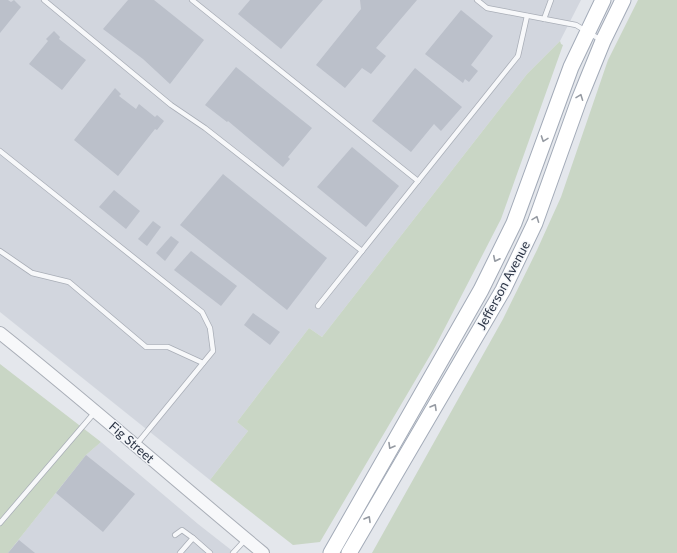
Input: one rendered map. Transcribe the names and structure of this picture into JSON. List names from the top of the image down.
{
  "streets": {
    "main road": ["Jefferson Avenue"],
    "street": ["Fig Street"]
  }
}
